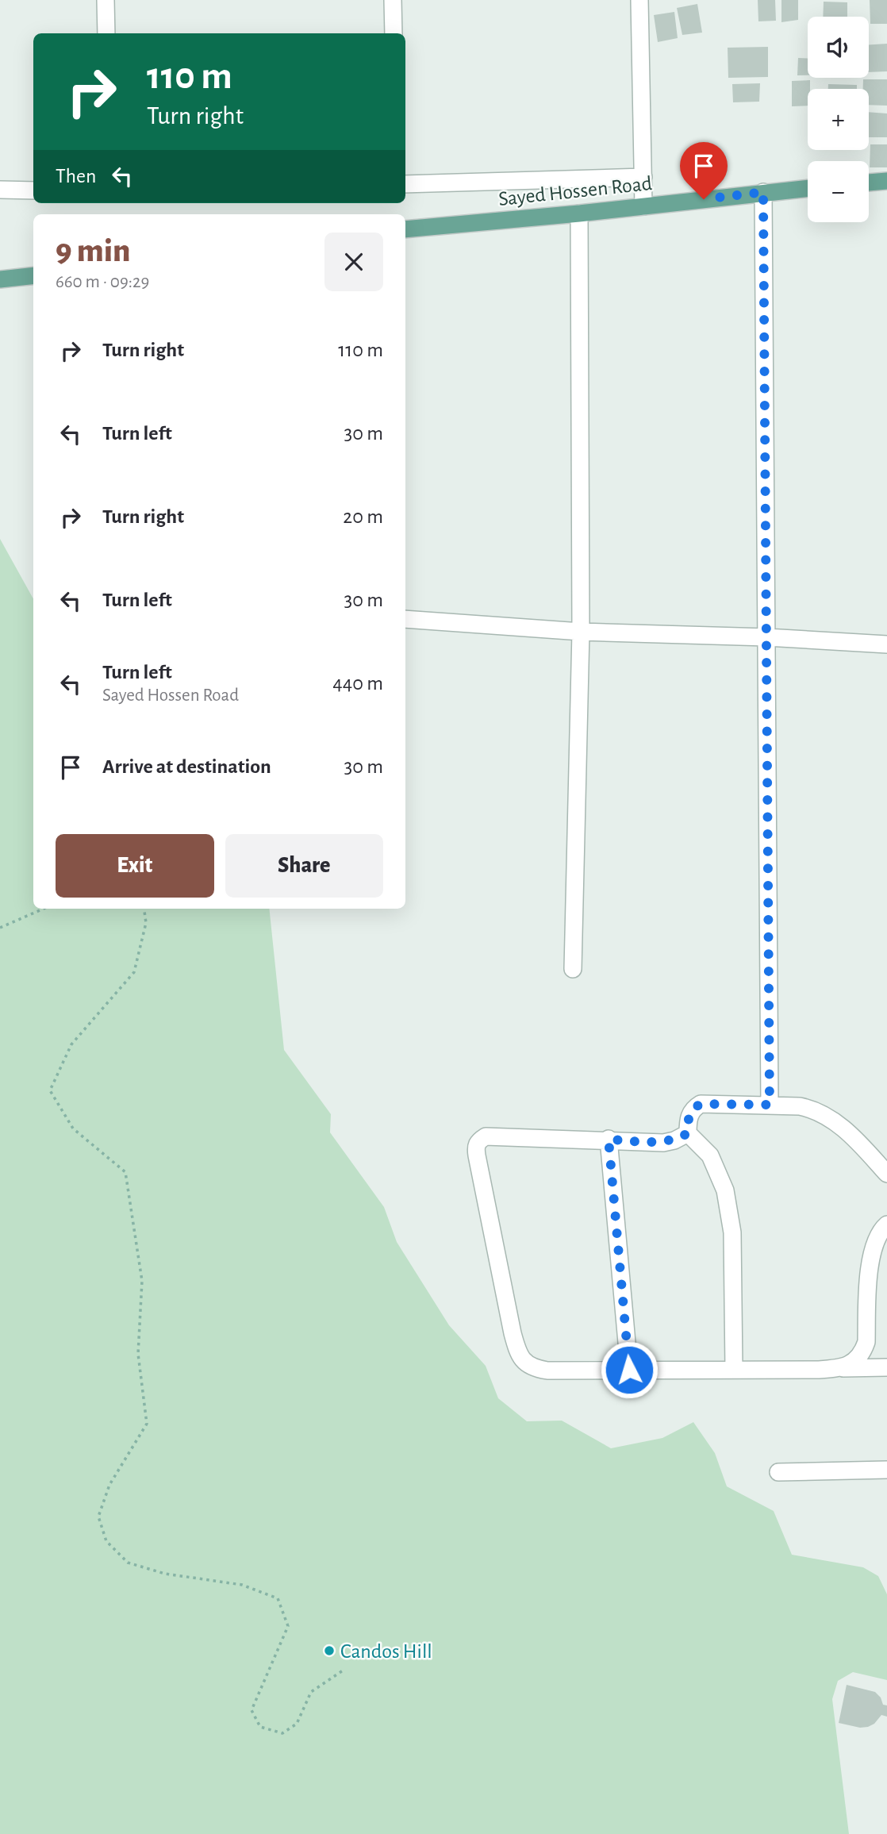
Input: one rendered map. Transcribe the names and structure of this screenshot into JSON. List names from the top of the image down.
{
  "streets": {
    "main road": ["Sayed Hossen Road"]
  },
  "places": ["Candos Hill"],
  "page": {
    "map_buttons": ["+", "−"],
    "turn": ["110 m", "Turn right"],
    "then": "Then",
    "heading": ["9 min", "660 m · 09:29"],
    "list": [
      {
        "name": "Turn right",
        "value": "110 m"
      },
      {
        "name": "Turn left",
        "value": "30 m"
      },
      {
        "name": "Turn right",
        "value": "20 m"
      },
      {
        "name": "Turn left",
        "value": "30 m"
      },
      {
        "name": "Turn left",
        "note": "Sayed Hossen Road",
        "value": "440 m"
      },
      {
        "name": "Arrive at destination",
        "value": "30 m"
      }
    ],
    "buttons": ["Exit", "Share"]
  }
}
